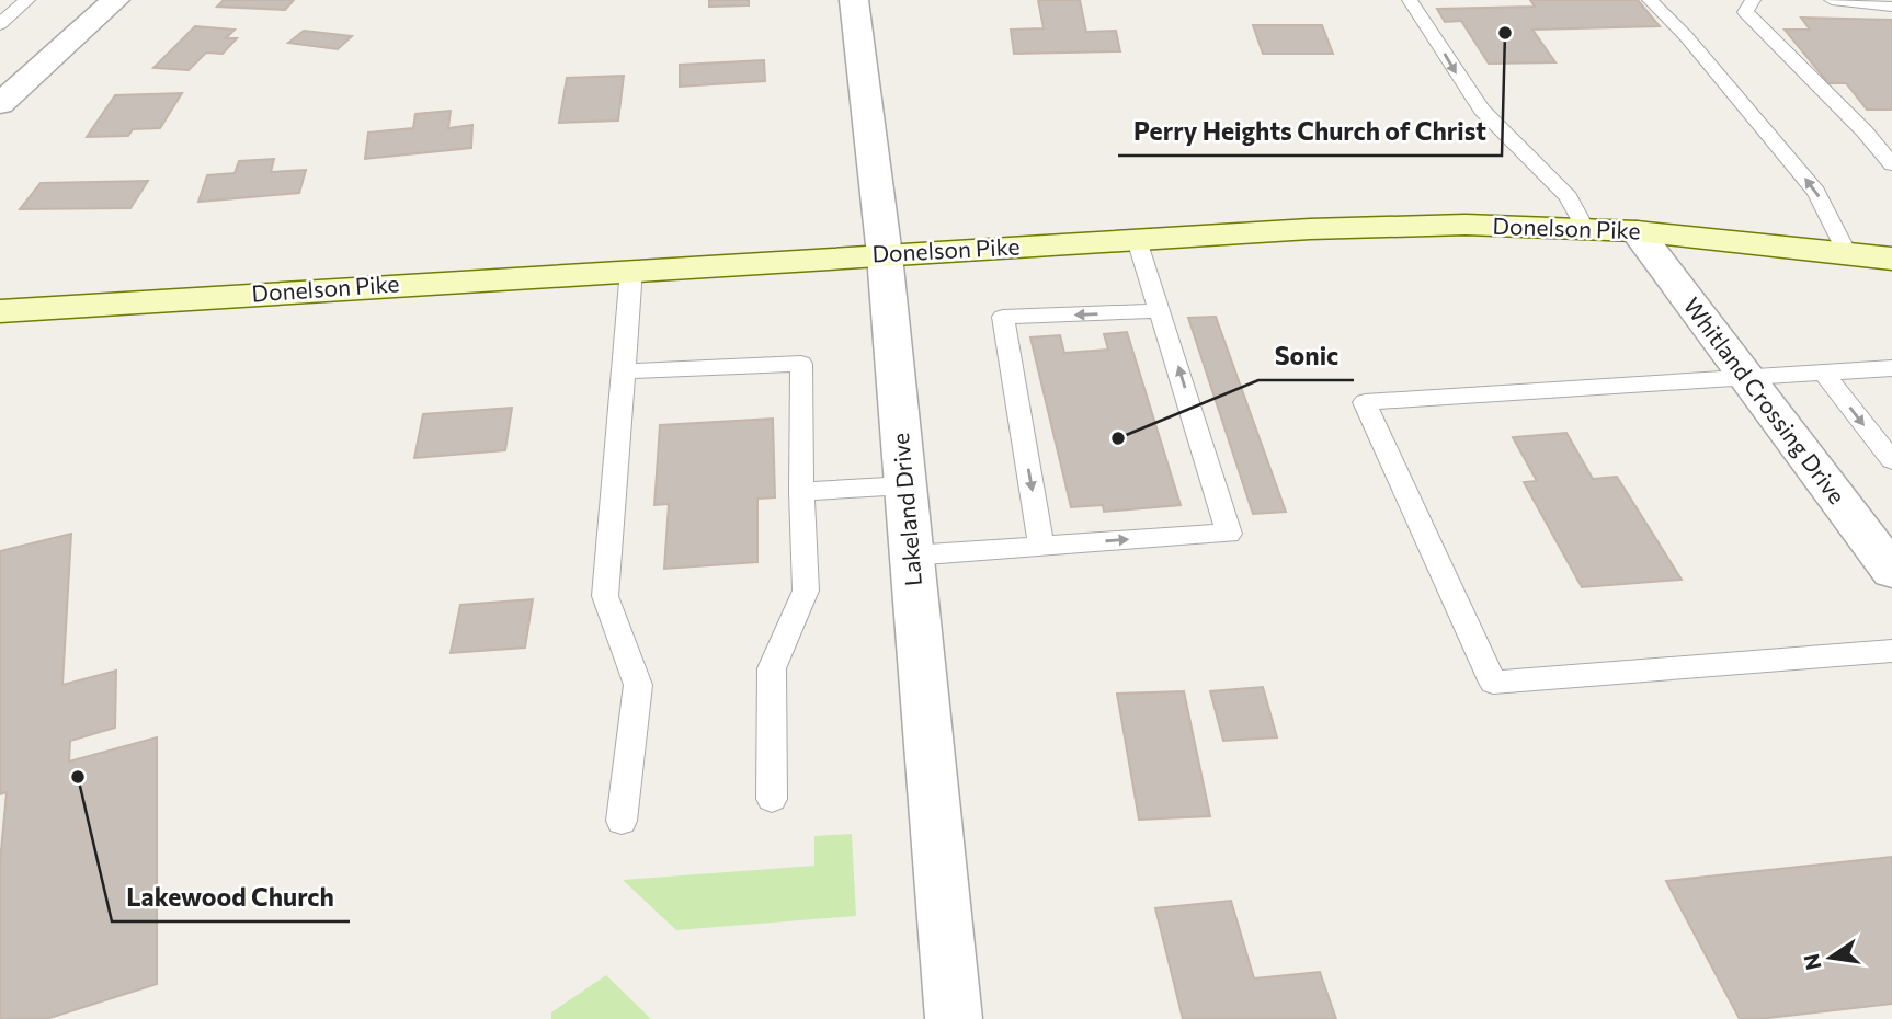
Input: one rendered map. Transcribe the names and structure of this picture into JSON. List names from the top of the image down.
{
  "streets": {
    "main road": ["Donelson Pike"],
    "street": ["Whitland Crossing Drive", "Lakeland Drive"]
  },
  "crossings": [
    ["Donelson Pike", "Whitland Crossing Drive"],
    ["Donelson Pike", "Lakeland Drive"]
  ],
  "places": ["Perry Heights Church of Christ", "Sonic", "Lakewood Church"],
  "north": "left"
}
